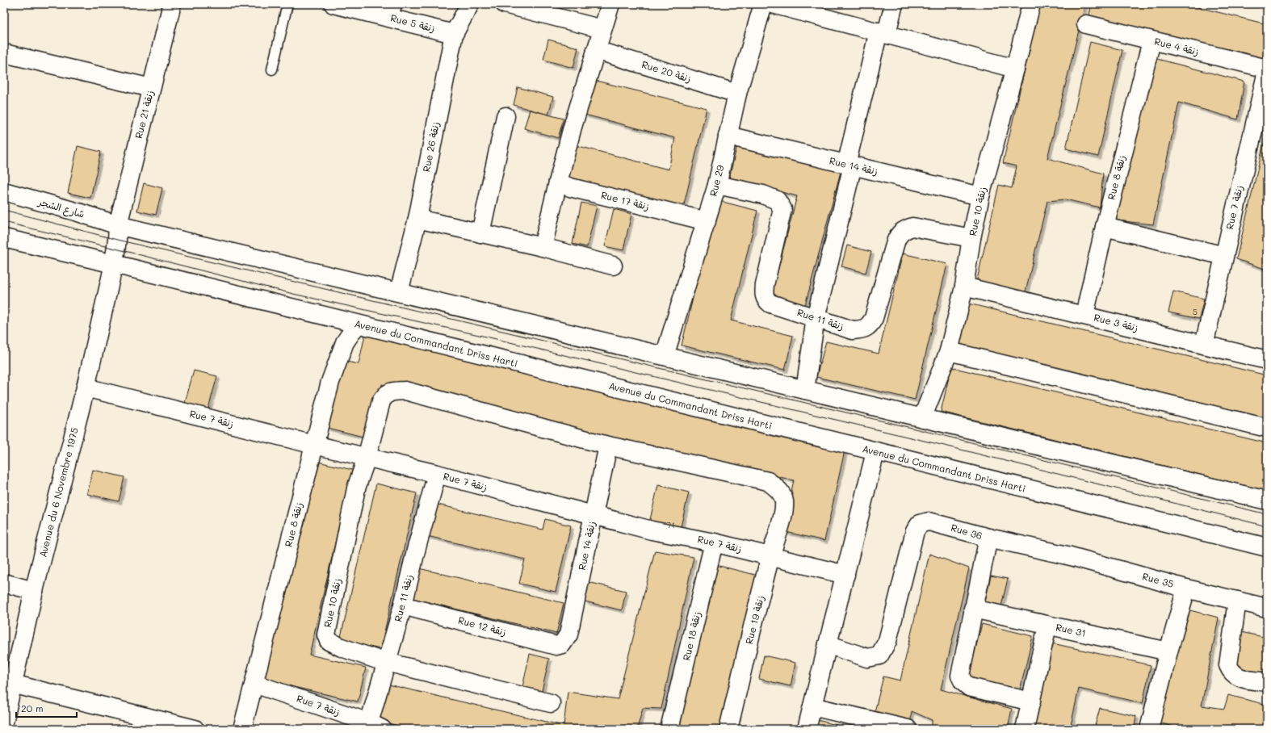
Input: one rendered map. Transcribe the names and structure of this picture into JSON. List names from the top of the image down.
{
  "streets": {
    "street": [
      "Rue 5 زنقة",
      "Rue 4 زنقة",
      "Rue 20 زنقة",
      "Rue 21 زنقة",
      "Rue 26 زنقة",
      "Rue 14 زنقة",
      "Rue 8 زنقة",
      "Rue 29",
      "Rue 17 زنقة",
      "Rue 7 زنقة",
      "شارع الشجر",
      "Rue 10 زنقة",
      "Rue 11 زنقة",
      "Rue 3 زنقة",
      "Avenue du Commandant Driss Harti",
      "Avenue du 6 Novembre 1975",
      "Rue 36",
      "Rue 35",
      "Rue 19 زنقة",
      "Rue 12 زنقة",
      "Rue 31",
      "Rue 18 زنقة"
    ]
  },
  "crossings": [
    ["Rue 5 زنقة", "Rue 26 زنقة"],
    ["Rue 4 زنقة", "Rue 8 زنقة"],
    ["Rue 4 زنقة", "Rue 7 زنقة"],
    ["Rue 20 زنقة", "Rue 29"],
    ["Rue 21 زنقة", "شارع الشجر"],
    ["Rue 21 زنقة", "Avenue du Commandant Driss Harti"],
    ["Rue 21 زنقة", "Avenue du 6 Novembre 1975"],
    ["Rue 14 زنقة", "Rue 29"],
    ["Rue 14 زنقة", "Rue 7 زنقة"],
    ["Rue 14 زنقة", "Rue 10 زنقة"],
    ["Rue 14 زنقة", "Rue 19 زنقة"],
    ["Rue 14 زنقة", "Rue 12 زنقة"],
    ["Rue 8 زنقة", "Rue 7 زنقة"],
    ["Rue 8 زنقة", "Rue 3 زنقة"],
    ["Rue 8 زنقة", "Avenue du Commandant Driss Harti"],
    ["Rue 29", "Rue 17 زنقة"],
    ["Rue 29", "Rue 11 زنقة"],
    ["Rue 7 زنقة", "Rue 10 زنقة"],
    ["Rue 7 زنقة", "Rue 11 زنقة"],
    ["Rue 7 زنقة", "Rue 3 زنقة"],
    ["Rue 7 زنقة", "Avenue du 6 Novembre 1975"],
    ["Rue 7 زنقة", "Rue 19 زنقة"],
    ["Rue 7 زنقة", "Rue 18 زنقة"],
    ["Rue 10 زنقة", "Rue 11 زنقة"],
    ["Rue 10 زنقة", "Rue 3 زنقة"],
    ["Rue 10 زنقة", "Rue 19 زنقة"],
    ["Rue 11 زنقة", "Rue 12 زنقة"],
    ["Avenue du Commandant Driss Harti", "Avenue du 6 Novembre 1975"],
    ["Rue 36", "Rue 35"],
    ["Rue 36", "Rue 31"],
    ["Rue 35", "Rue 31"]
  ],
  "house_numbers": ["5", "71"],
  "scale_bar": "20 m"
}
